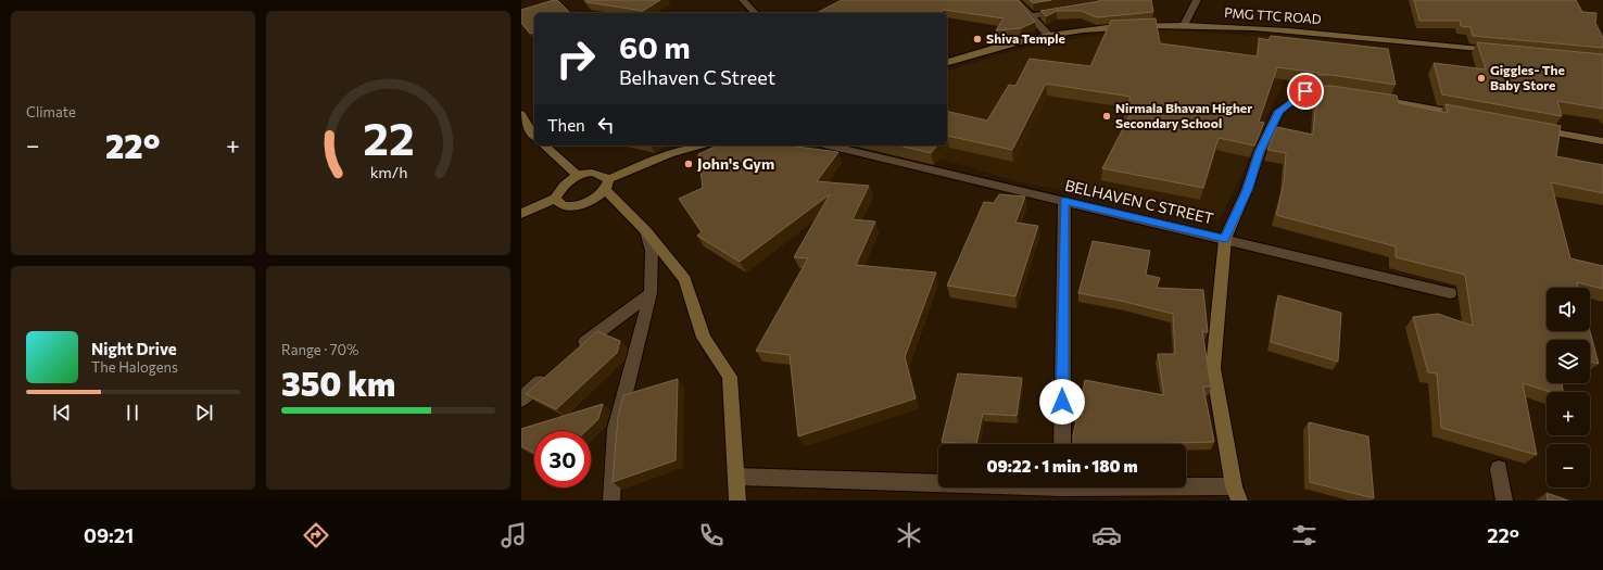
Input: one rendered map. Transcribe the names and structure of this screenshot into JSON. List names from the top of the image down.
{
  "streets": {
    "street": ["PMG TTC ROAD", "BELHAVEN C STREET"]
  },
  "places": [
    "Shiva Temple",
    "Giggles- The Baby Store",
    "Nirmala Bhavan Higher Secondary School",
    "John's Gym"
  ],
  "page": {
    "tile": [
      "Climate",
      ["Range · 70%", "350 km"]
    ],
    "turn": ["60 m", "Belhaven C Street"],
    "then": "Then",
    "heat": ["−", "22°", "+"],
    "map_buttons": ["+", "−"],
    "song": ["Night Drive", "The Halogens"],
    "limit": "30",
    "trip": "09:22 · 1 min · 180 m",
    "tabs": ["09:21", "22°"],
    "gauge": ["22", "km/h"]
  }
}
